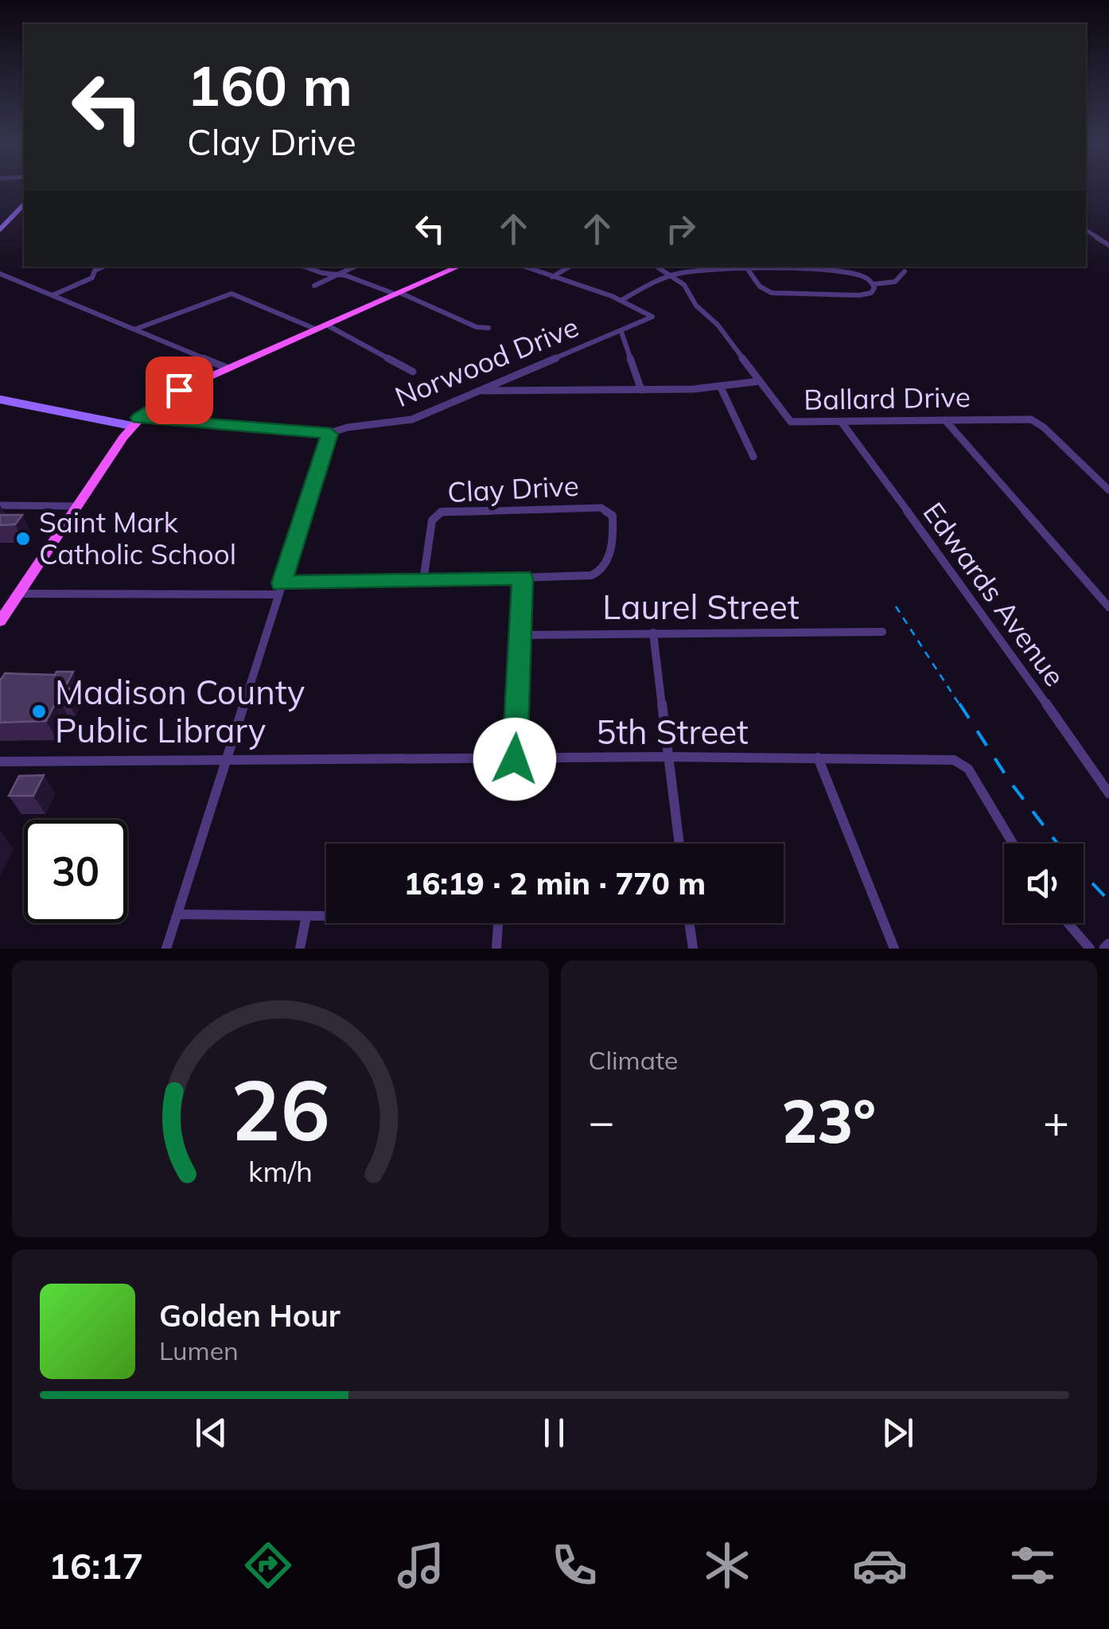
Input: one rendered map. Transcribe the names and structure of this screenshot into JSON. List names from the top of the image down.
{
  "streets": {
    "street": [
      "Norwood Drive",
      "Ballard Drive",
      "Clay Drive",
      "Edwards Avenue",
      "Laurel Street",
      "5th Street"
    ]
  },
  "crossings": [
    ["Ballard Drive", "Edwards Avenue"]
  ],
  "places": ["Saint Mark Catholic School", "Madison County Public Library"],
  "page": {
    "turn": ["160 m", "Clay Drive"],
    "limit": "30",
    "trip": "16:19 · 2 min · 770 m",
    "tile": "Climate",
    "heat": ["−", "23°", "+"],
    "song": ["Golden Hour", "Lumen"],
    "tabs": "16:17",
    "gauge": ["26", "km/h"]
  }
}
